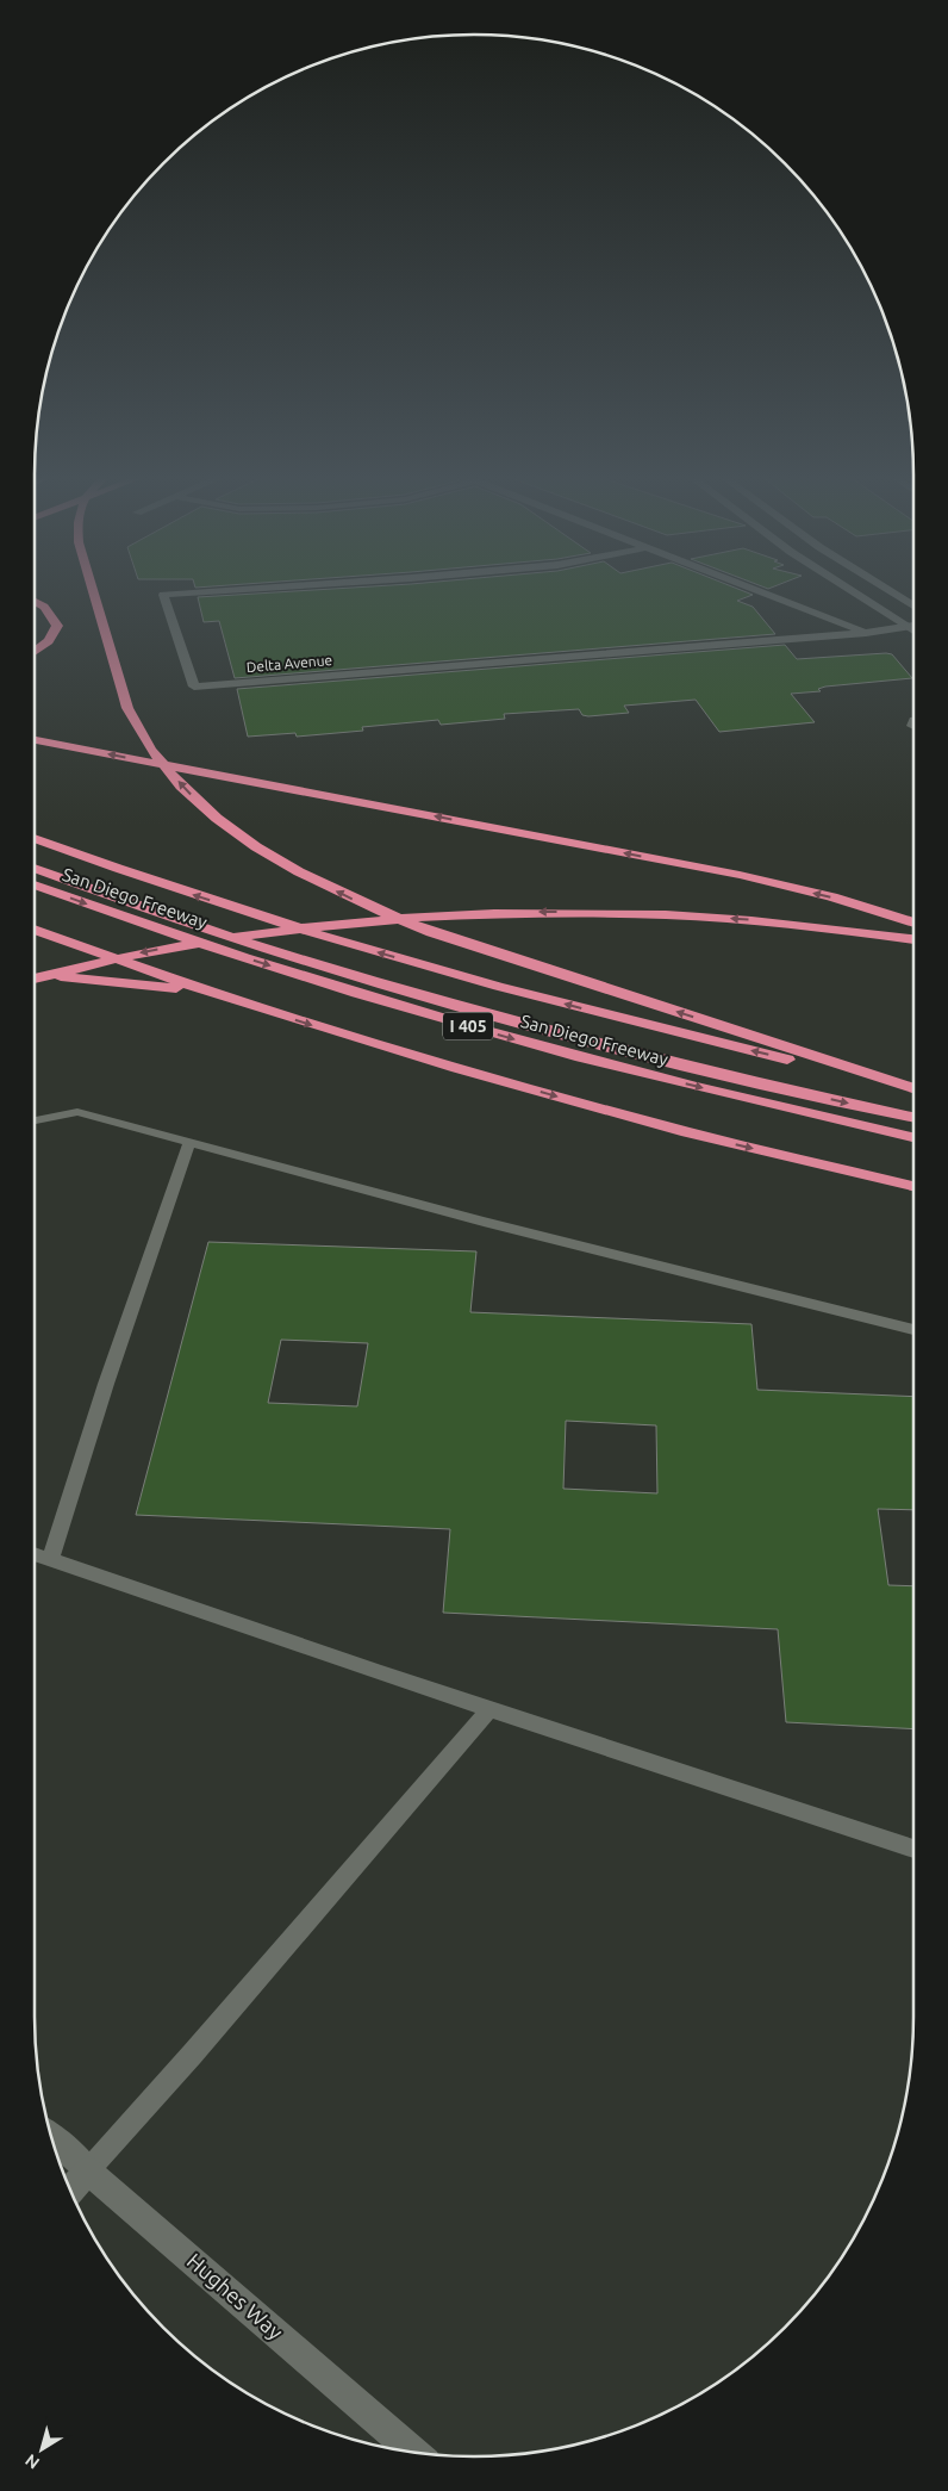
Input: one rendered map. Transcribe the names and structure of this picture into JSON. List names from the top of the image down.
{
  "streets": {
    "highway": ["San Diego Freeway", "I 405"],
    "street": ["Delta Avenue", "Hughes Way"]
  },
  "north": "bottom left"
}
